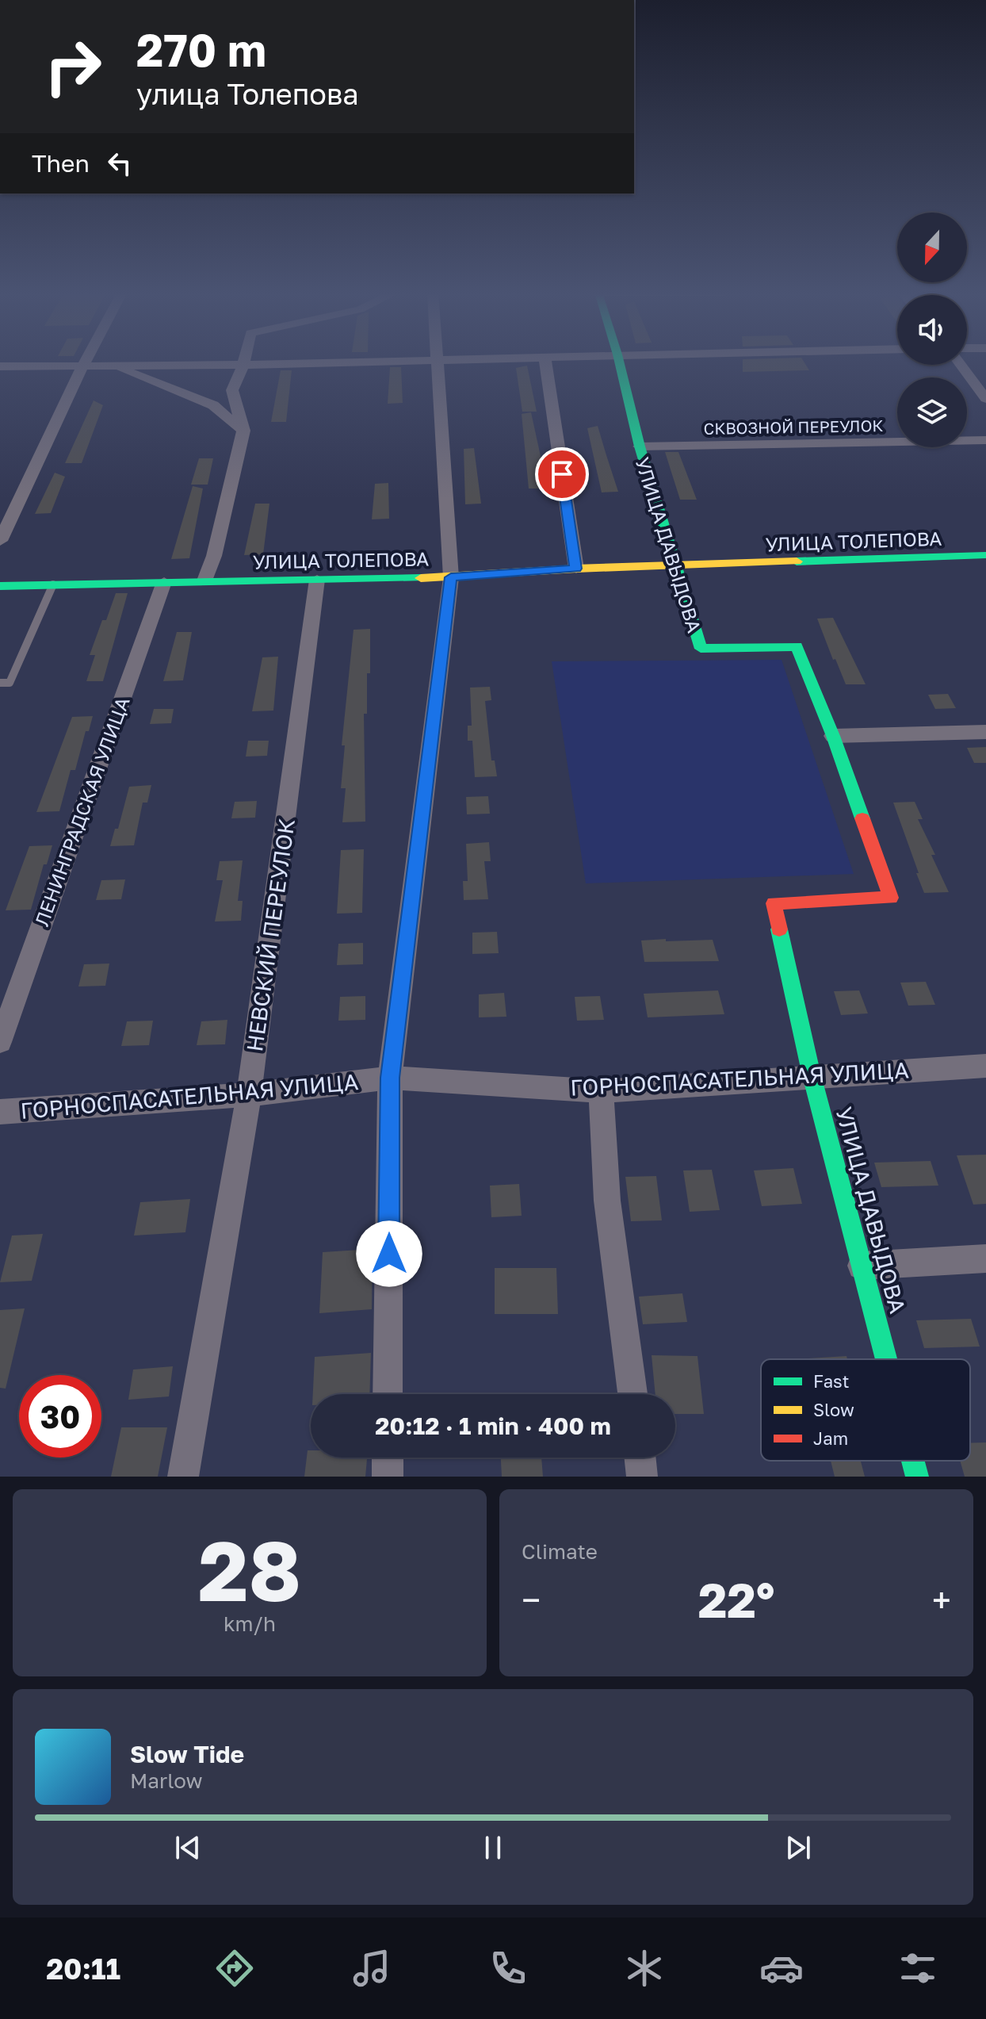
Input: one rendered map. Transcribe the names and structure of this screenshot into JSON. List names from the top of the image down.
{
  "streets": {
    "street": [
      "СКВОЗНОЙ ПЕРЕУЛОК",
      "УЛИЦА ТОЛЕПОВА",
      "УЛИЦА ДАВЫДОВА",
      "ЛЕНИНГРАДСКАЯ УЛИЦА",
      "НЕВСКИЙ ПЕРЕУЛОК",
      "ГОРНОСПАСАТЕЛЬНАЯ УЛИЦА"
    ]
  },
  "crossings": [
    ["СКВОЗНОЙ ПЕРЕУЛОК", "УЛИЦА ДАВЫДОВА"],
    ["УЛИЦА ТОЛЕПОВА", "УЛИЦА ДАВЫДОВА"],
    ["УЛИЦА ТОЛЕПОВА", "ЛЕНИНГРАДСКАЯ УЛИЦА"],
    ["УЛИЦА ТОЛЕПОВА", "НЕВСКИЙ ПЕРЕУЛОК"],
    ["УЛИЦА ДАВЫДОВА", "ГОРНОСПАСАТЕЛЬНАЯ УЛИЦА"],
    ["НЕВСКИЙ ПЕРЕУЛОК", "ГОРНОСПАСАТЕЛЬНАЯ УЛИЦА"]
  ],
  "legend": ["Fast", "Slow", "Jam"],
  "north": "bottom",
  "page": {
    "turn": ["270 m", "улица Толепова"],
    "then": "Then",
    "limit": "30",
    "trip": "20:12 · 1 min · 400 m",
    "tile": [
      ["28", "km/h"],
      "Climate"
    ],
    "heat": ["−", "22°", "+"],
    "song": ["Slow Tide", "Marlow"],
    "tabs": "20:11"
  }
}
